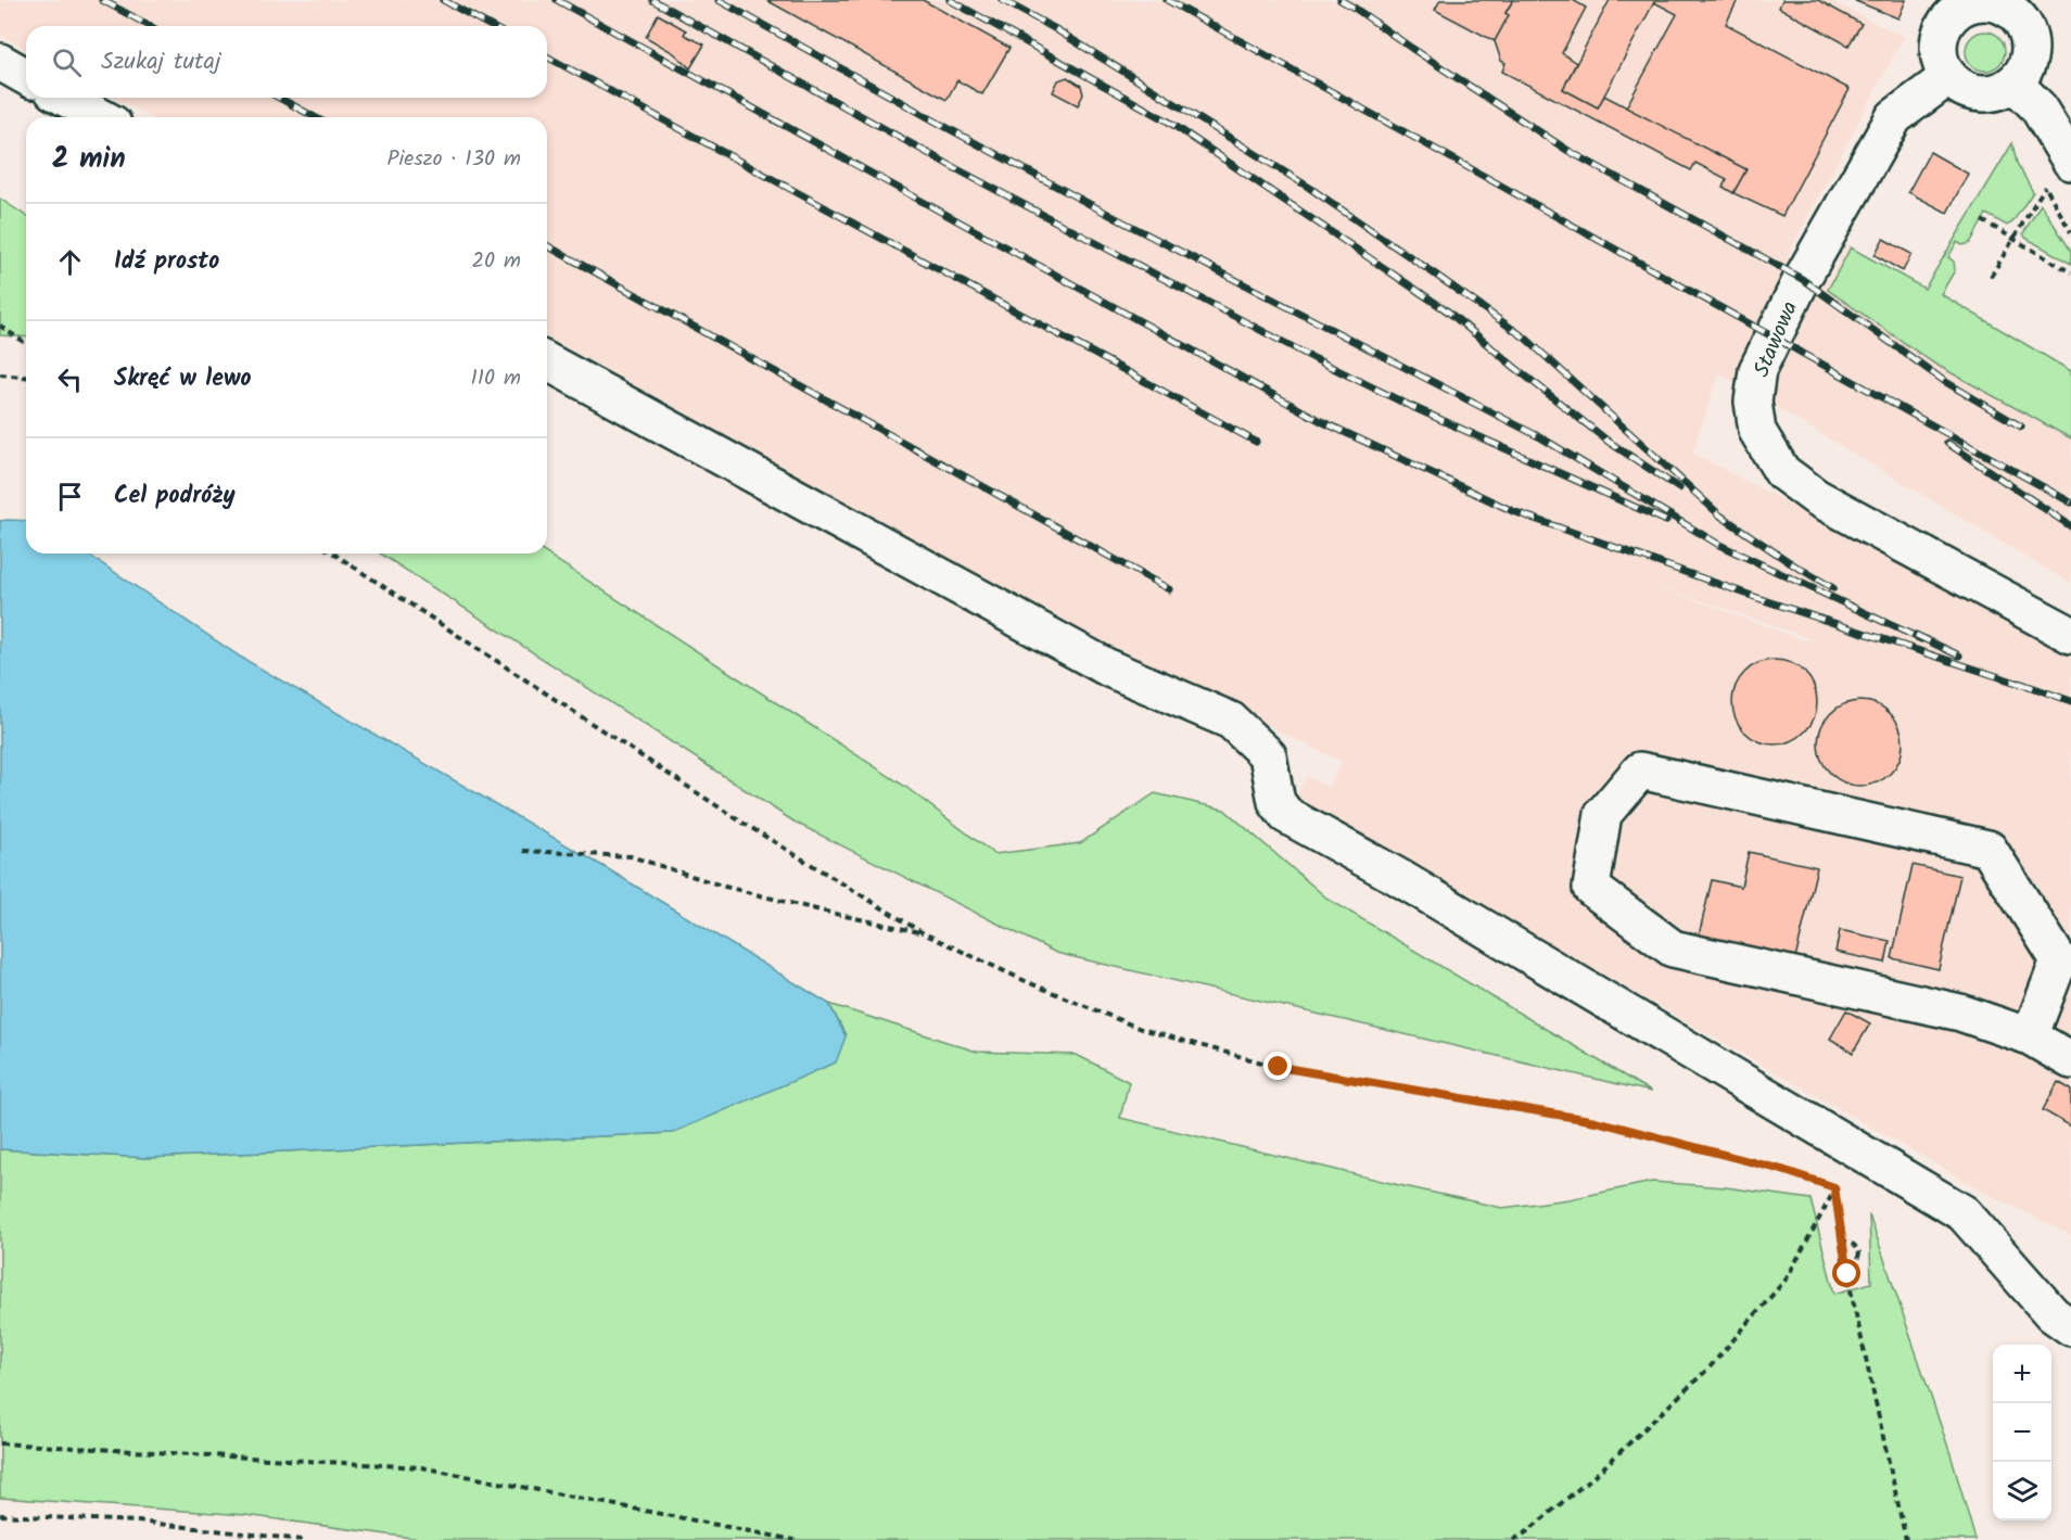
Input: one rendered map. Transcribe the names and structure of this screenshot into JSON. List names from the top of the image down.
{
  "streets": {
    "street": ["Stawowa"]
  },
  "page": {
    "search": "Szukaj tutaj",
    "heading": ["2 min", "Pieszo · 130 m"],
    "list": [
      ["Idź prosto", "20 m"],
      ["Skręć w lewo", "110 m"],
      "Cel podróży"
    ],
    "map_buttons": ["+", "−"]
  }
}
